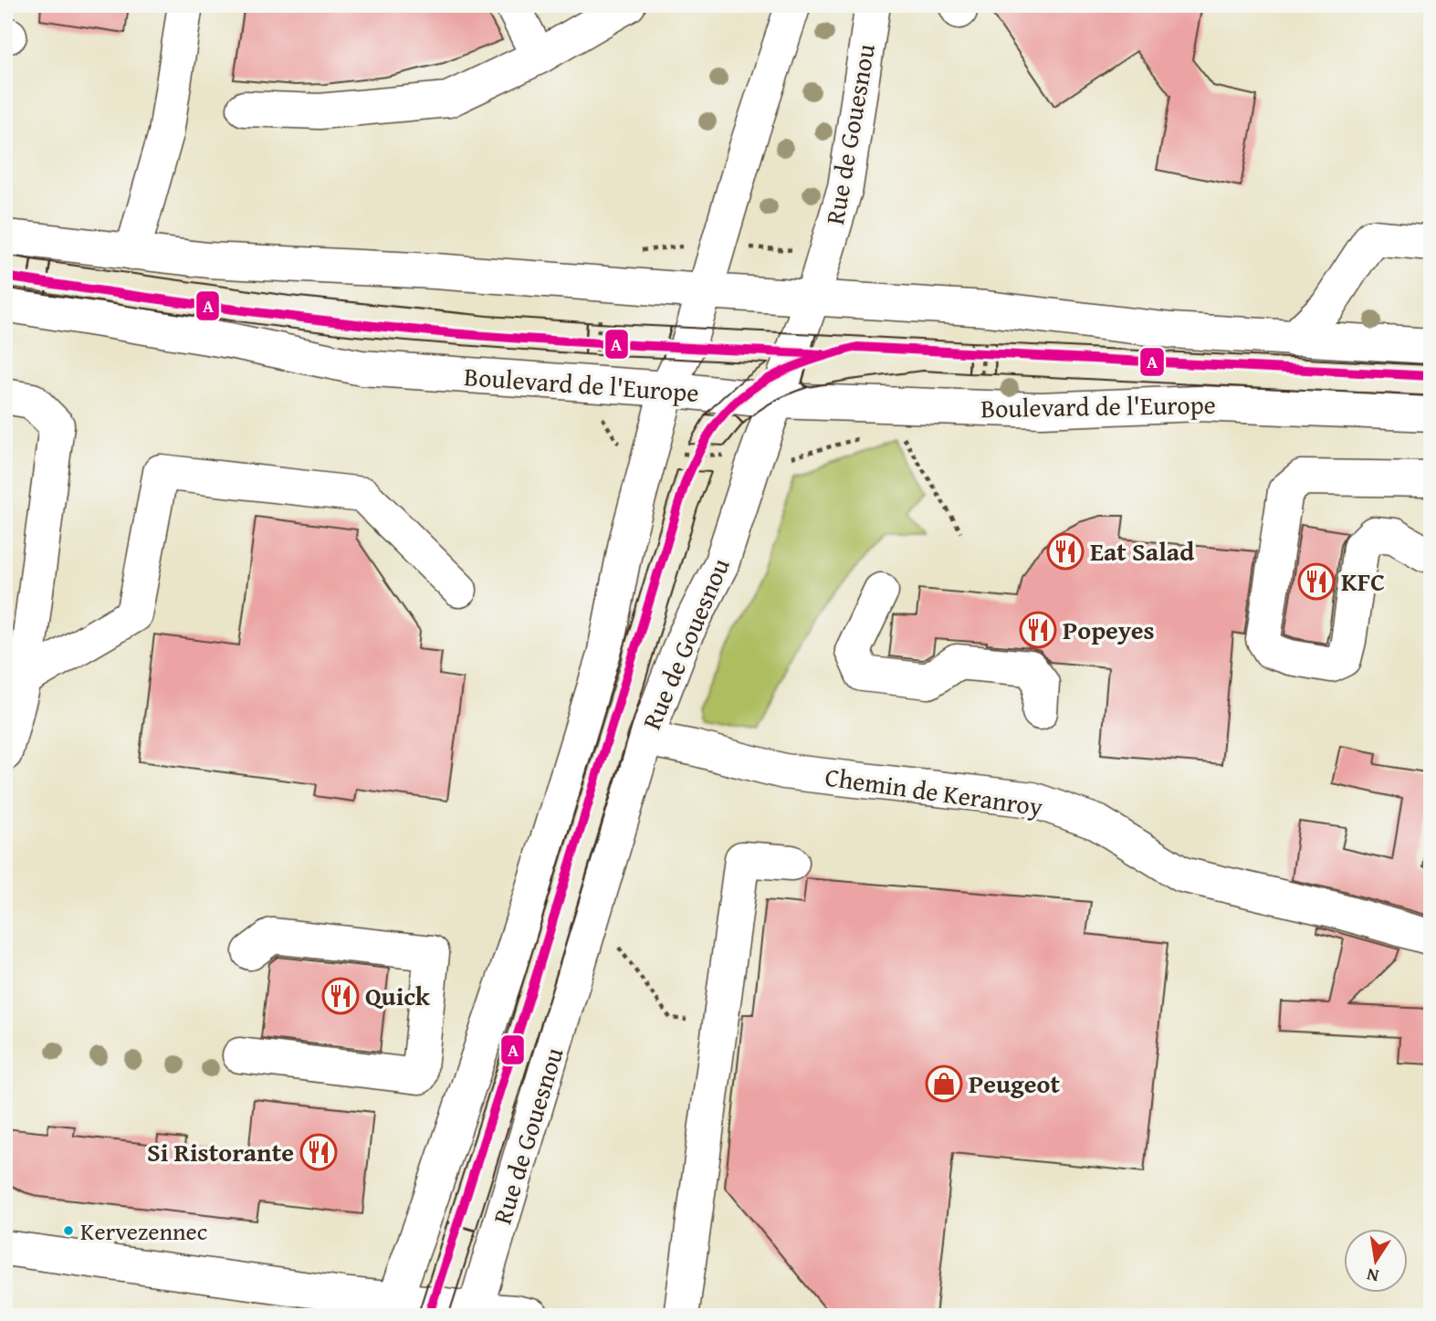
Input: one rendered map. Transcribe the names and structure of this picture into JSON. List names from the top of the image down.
{
  "streets": {
    "main road": ["Rue de Gouesnou", "Boulevard de l'Europe", "Chemin de Keranroy"]
  },
  "crossings": [
    ["Rue de Gouesnou", "Boulevard de l'Europe"],
    ["Rue de Gouesnou", "Chemin de Keranroy"]
  ],
  "places": {
    "restaurant": [
      "Eat Salad",
      "KFC",
      "Popeyes",
      "Quick",
      "Si Ristorante"
    ],
    "shop": ["Peugeot"],
    "other": ["Kervezennec"]
  },
  "lines": ["transit line A"],
  "north": "bottom"
}
